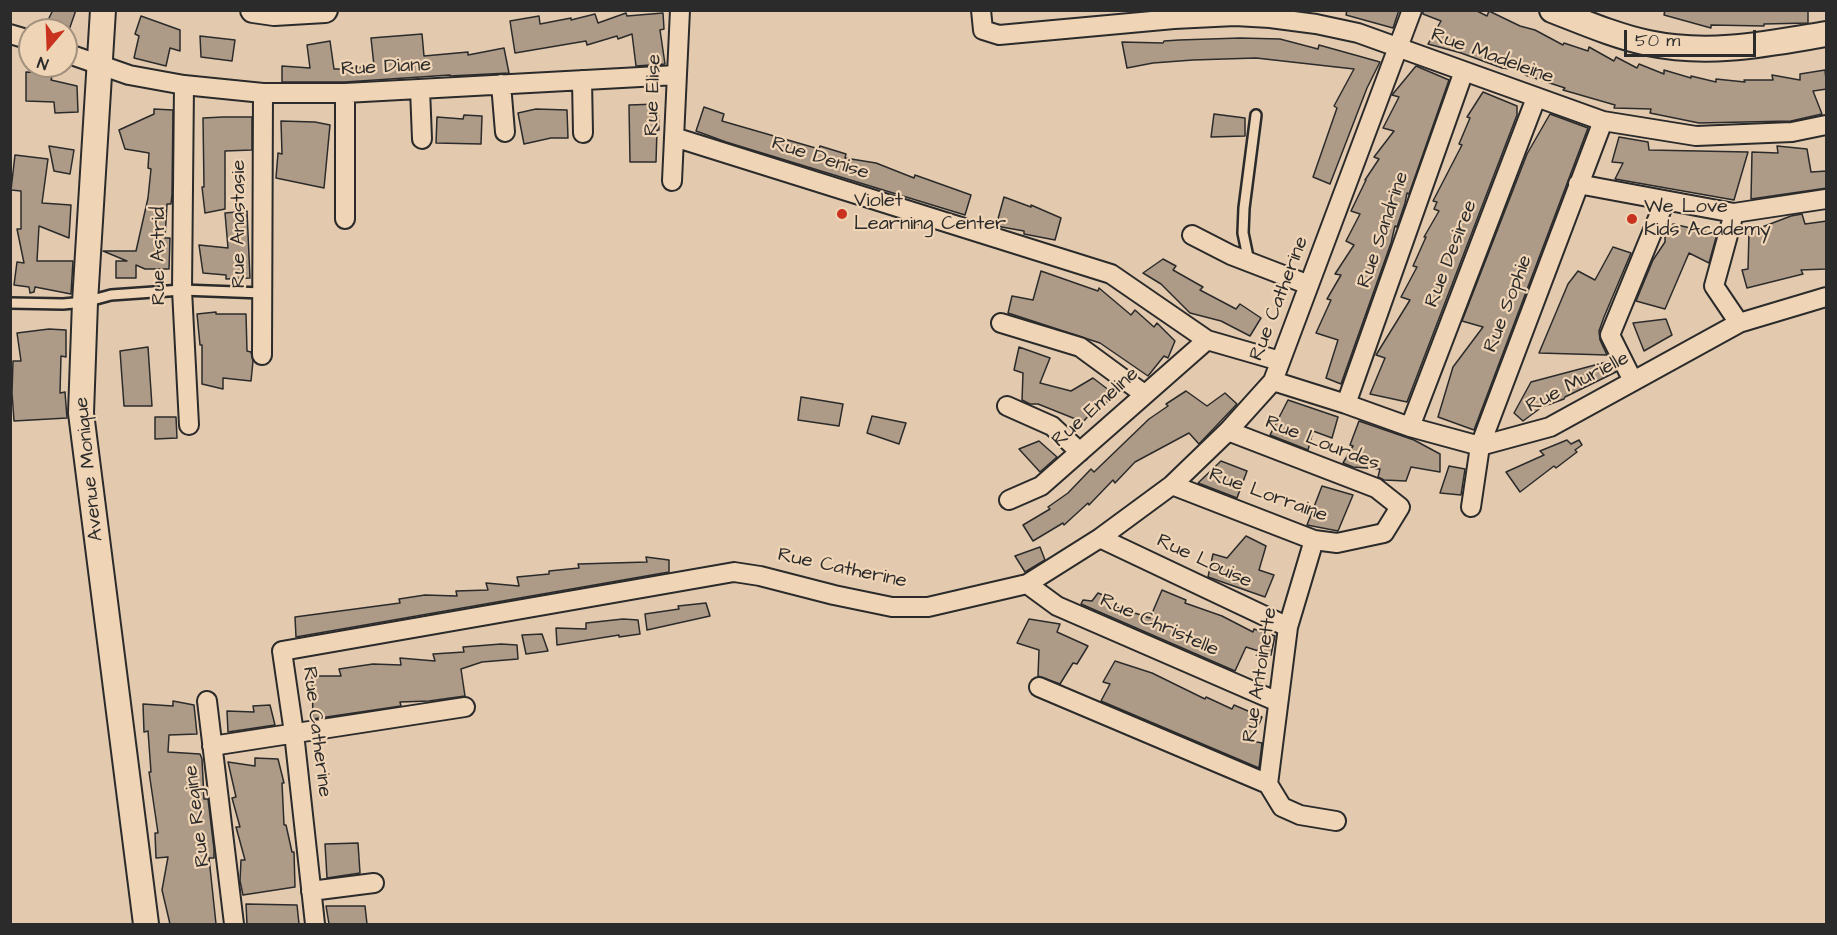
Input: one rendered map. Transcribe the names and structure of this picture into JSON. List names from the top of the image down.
{
  "streets": {
    "street": [
      "Rue Madeleine",
      "Rue Diane",
      "Rue Elise",
      "Rue Denise",
      "Rue Anastasie",
      "Rue Sandrine",
      "Rue Desiree",
      "Rue Astrid",
      "Rue Catherine",
      "Rue Sophie",
      "Rue Murielle",
      "Rue Emeline",
      "Rue Lourdes",
      "Avenue Monique",
      "Rue Lorraine",
      "Rue Louise",
      "Rue Christelle",
      "Rue Antoinette",
      "Rue Regine"
    ]
  },
  "crossings": [
    ["Rue Madeleine", "Rue Sandrine"],
    ["Rue Madeleine", "Rue Desiree"],
    ["Rue Madeleine", "Rue Catherine"],
    ["Rue Madeleine", "Rue Sophie"],
    ["Rue Diane", "Rue Elise"],
    ["Rue Diane", "Rue Anastasie"],
    ["Rue Diane", "Rue Astrid"],
    ["Rue Diane", "Avenue Monique"],
    ["Rue Elise", "Rue Denise"],
    ["Rue Denise", "Rue Catherine"],
    ["Rue Denise", "Rue Emeline"],
    ["Rue Sandrine", "Rue Murielle"],
    ["Rue Desiree", "Rue Murielle"],
    ["Rue Catherine", "Rue Murielle"],
    ["Rue Catherine", "Rue Lourdes"],
    ["Rue Catherine", "Rue Lorraine"],
    ["Rue Catherine", "Rue Louise"],
    ["Rue Catherine", "Rue Christelle"],
    ["Rue Sophie", "Rue Murielle"],
    ["Rue Lourdes", "Rue Lorraine"],
    ["Rue Lorraine", "Rue Antoinette"],
    ["Rue Louise", "Rue Antoinette"],
    ["Rue Christelle", "Rue Antoinette"]
  ],
  "places": ["Violet Learning Center", "We Love Kids Academy"],
  "scale_bar": "50 m",
  "north": "bottom"
}
